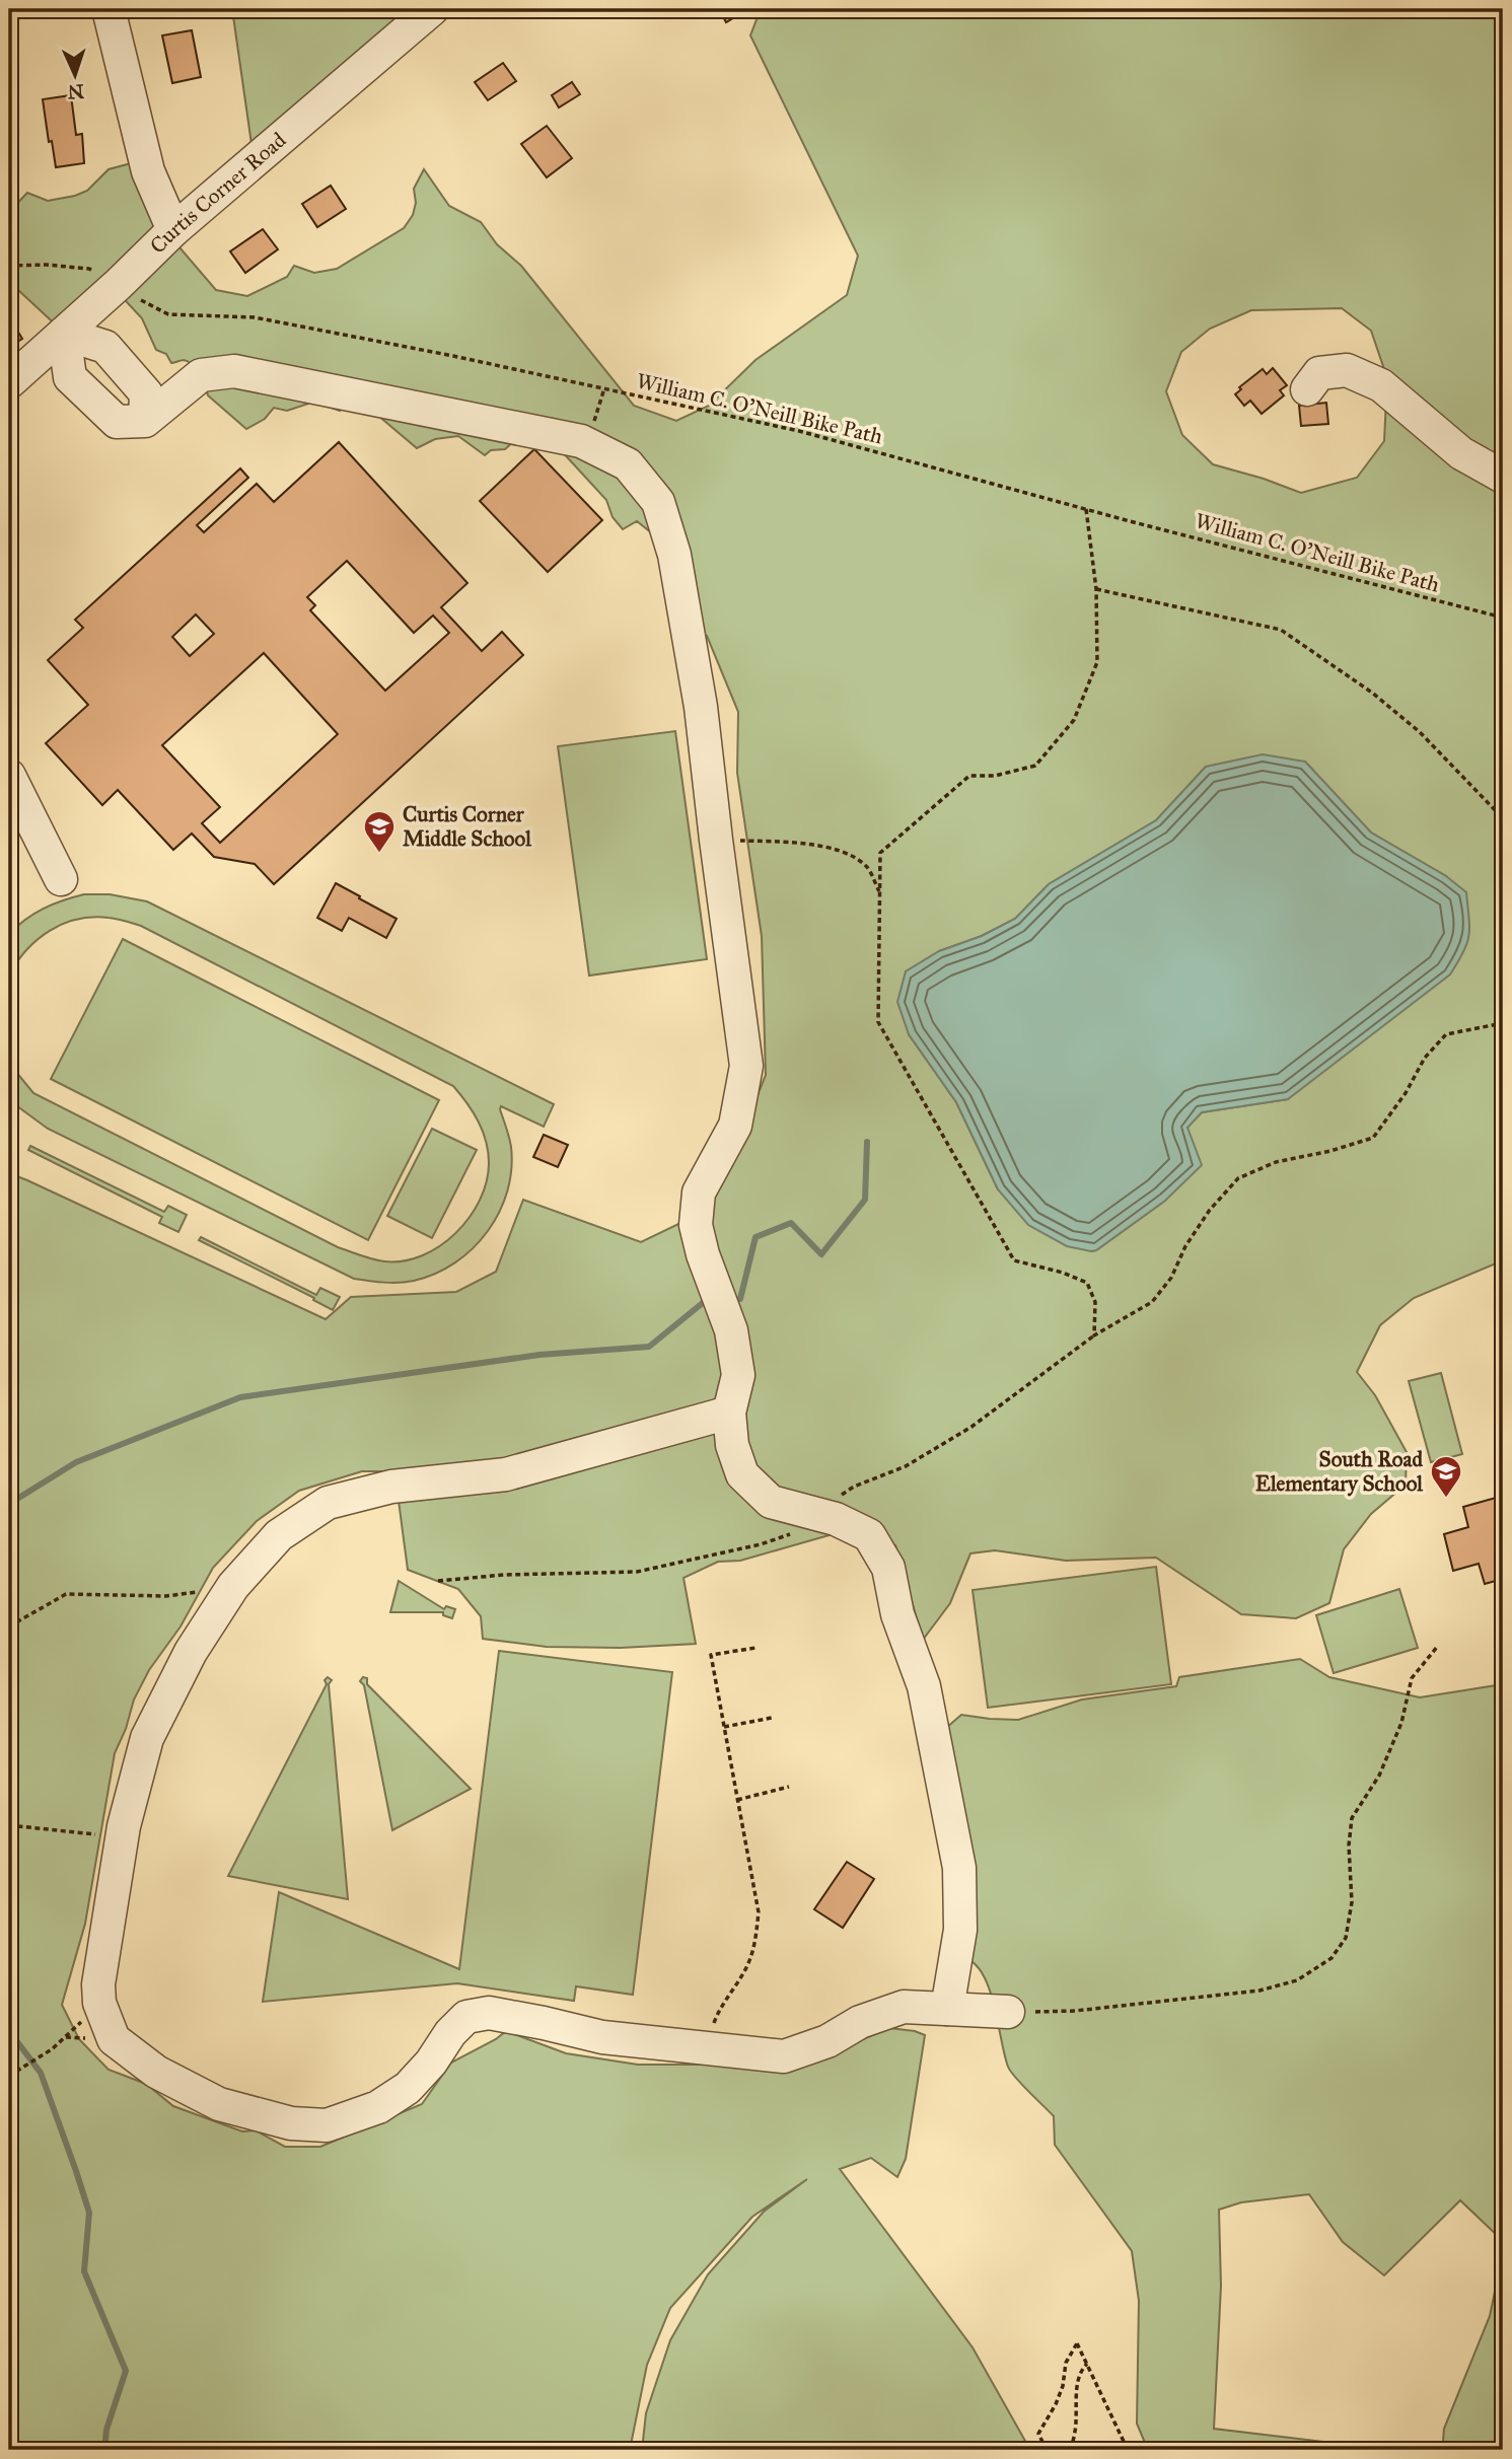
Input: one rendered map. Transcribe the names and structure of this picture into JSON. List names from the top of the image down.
{
  "streets": {
    "street": ["Curtis Corner Road"],
    "path": ["William C. O'Neill Bike Path"]
  },
  "crossings": [
    ["Curtis Corner Road", "William C. O'Neill Bike Path"]
  ],
  "places": {
    "school or university": ["Curtis Corner Middle School", "South Road Elementary School"]
  },
  "north": "bottom"
}
